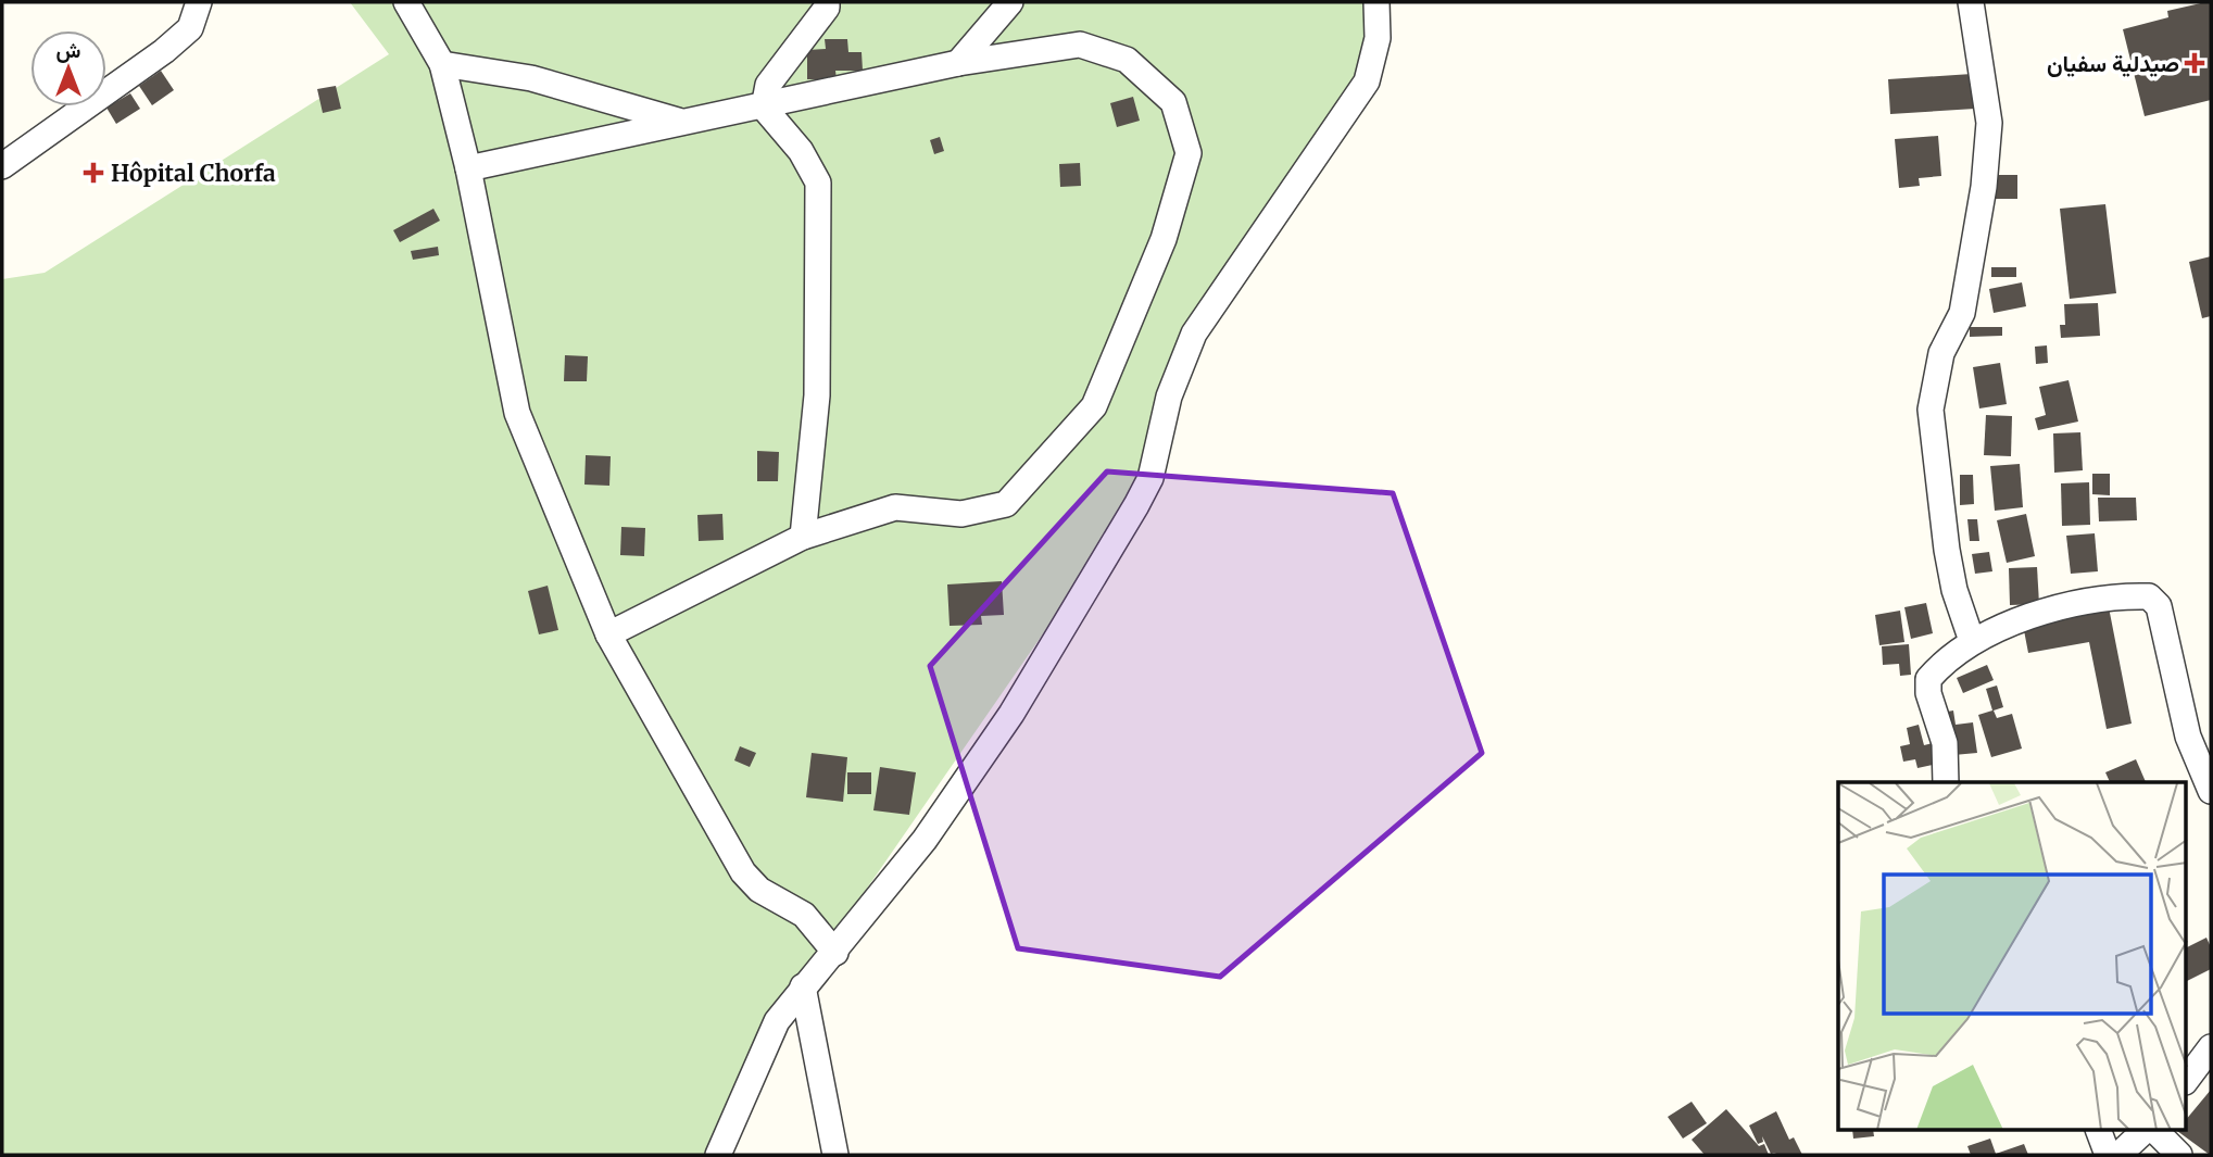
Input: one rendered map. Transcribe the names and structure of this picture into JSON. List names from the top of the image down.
{
  "places": {
    "health": ["صيدلية سفيان", "Hôpital Chorfa"]
  },
  "north": "top"
}
